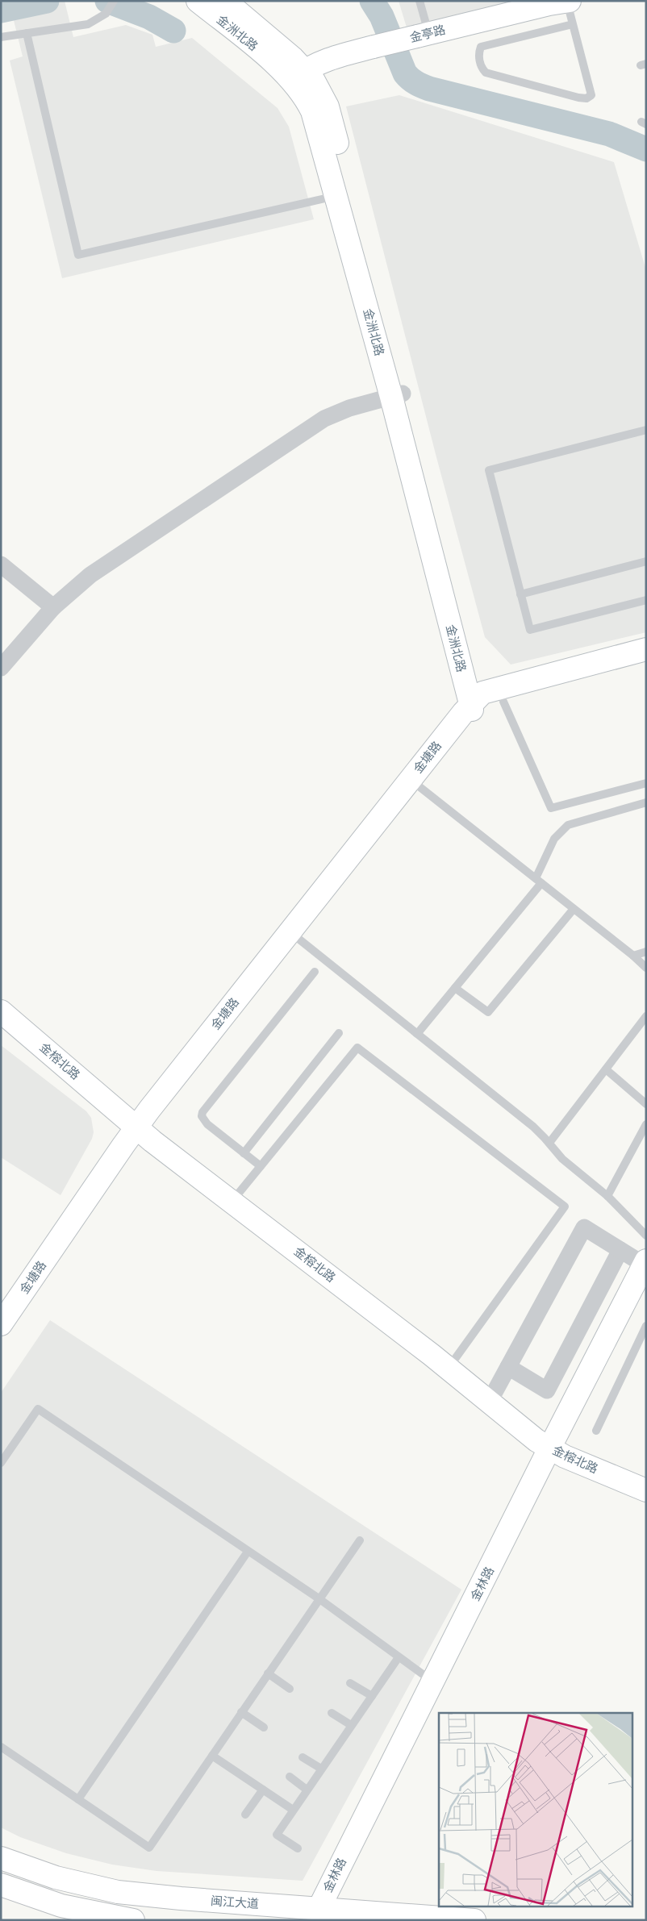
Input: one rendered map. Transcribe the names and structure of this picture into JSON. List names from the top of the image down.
{
  "streets": {
    "street": [
      "金洲北路",
      "金亭路",
      "金塘路",
      "金榕北路",
      "金林路",
      "闽江大道"
    ]
  },
  "crossings": [
    ["金洲北路", "金亭路"],
    ["金洲北路", "金塘路"],
    ["金塘路", "金榕北路"],
    ["金榕北路", "金林路"],
    ["金林路", "闽江大道"]
  ]
}
